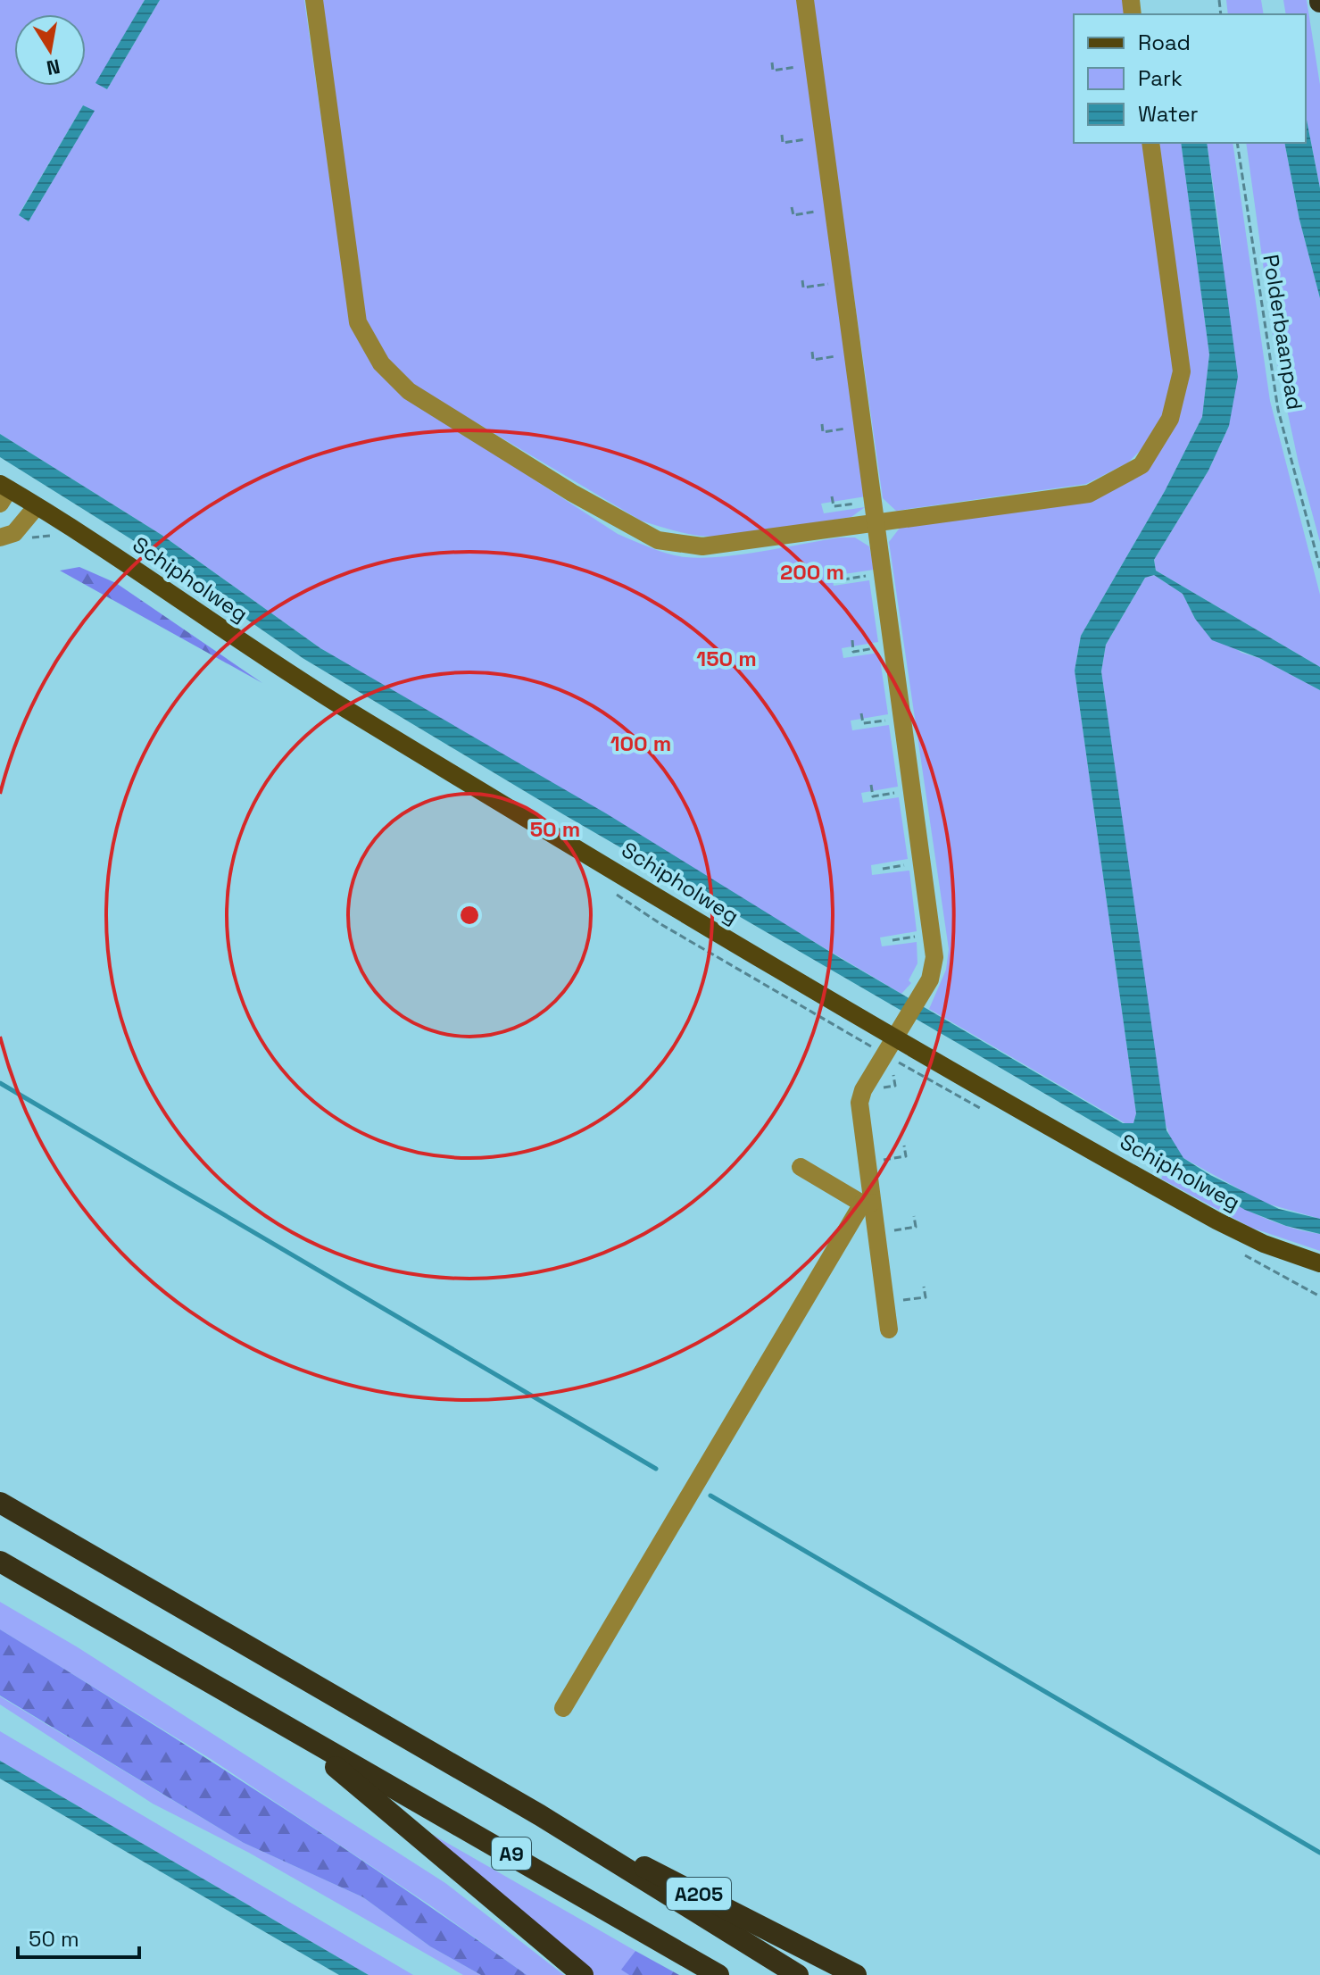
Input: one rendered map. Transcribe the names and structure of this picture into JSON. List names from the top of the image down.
{
  "streets": {
    "highway": ["A9", "A205"],
    "main road": ["Schipholweg"],
    "path": ["Polderbaanpad"]
  },
  "crossings": [
    ["A9", "A205"]
  ],
  "legend": ["Road", "Park", "Water"],
  "scale_bar": "50 m",
  "north": "bottom",
  "rings": [
    "200 m",
    "150 m",
    "100 m",
    "50 m"
  ]
}
